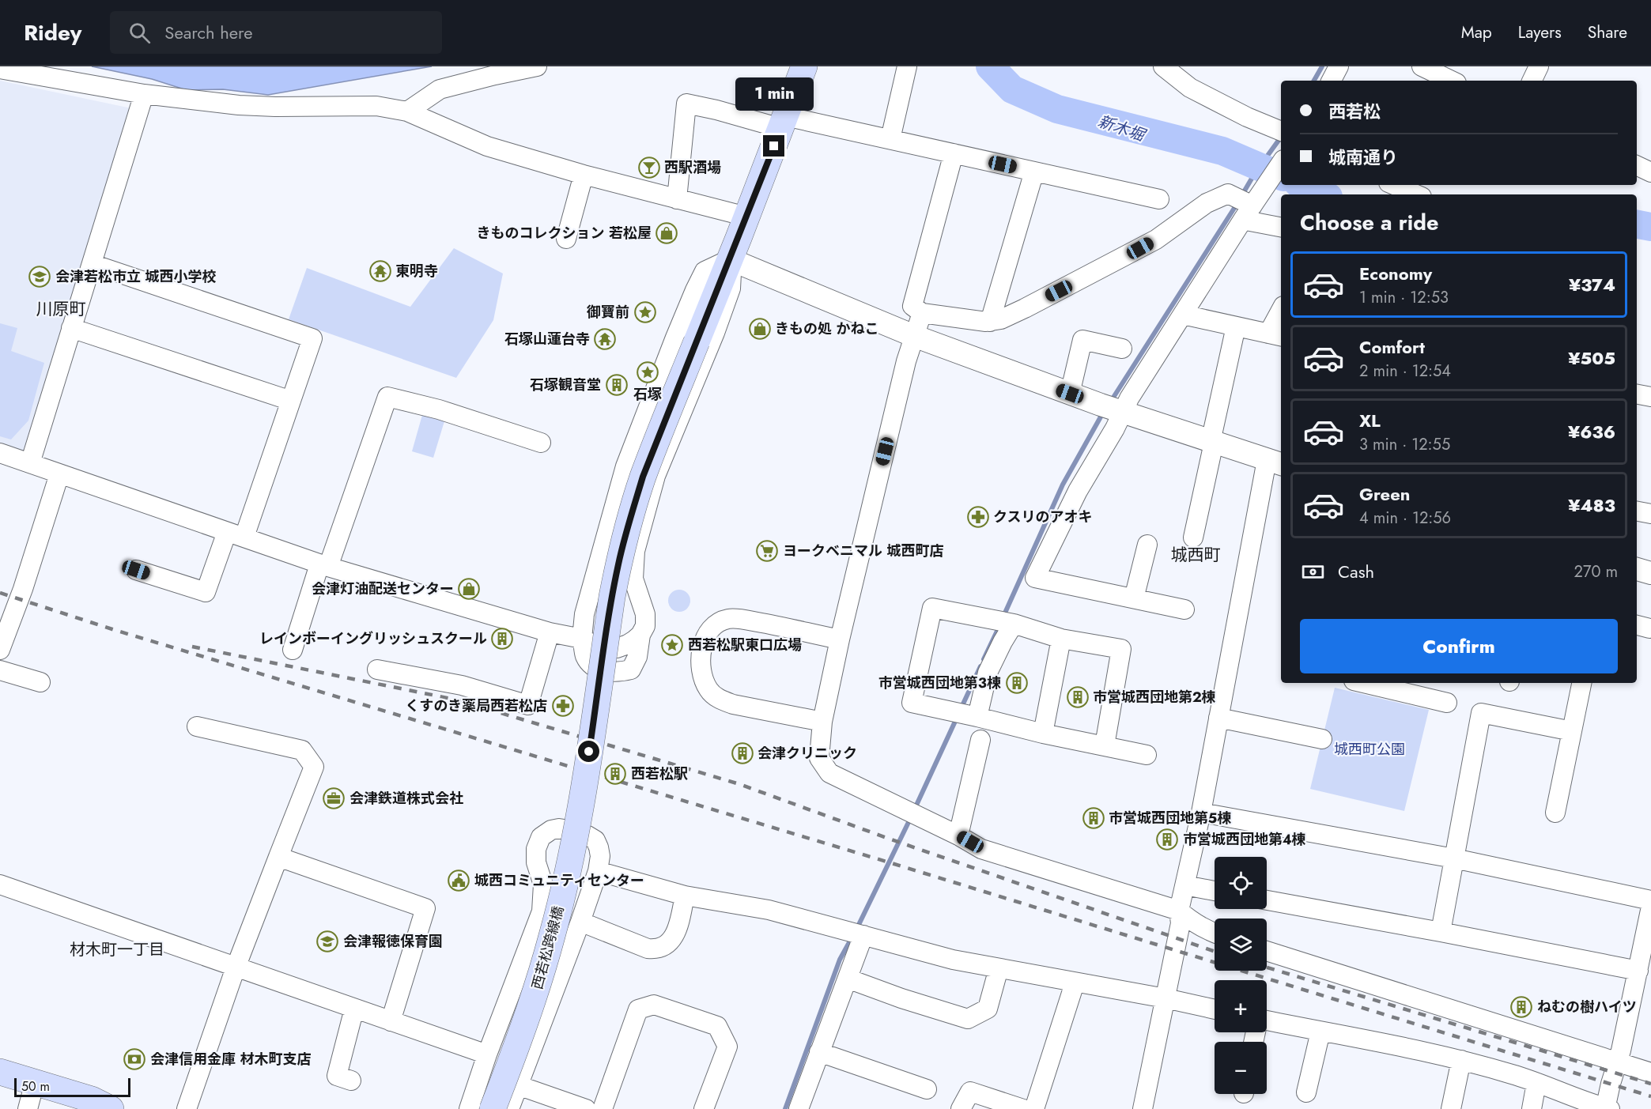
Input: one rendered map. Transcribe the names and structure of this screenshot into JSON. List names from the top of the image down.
{
  "streets": {
    "main road": ["西若松跨線橋"]
  },
  "districts": ["川原町", "城西町", "材木町一丁目"],
  "water": ["新木堀"],
  "parks": ["城西町公園"],
  "places": {
    "bar": ["西駅酒場"],
    "shop": ["きものコレクション 若松屋", "きもの処 かねこ", "会津灯油配送センター"],
    "temple": ["東明寺", "石塚山蓮台寺"],
    "school or university": ["会津若松市立 城西小学校", "会津報徳保育園"],
    "place": ["御寶前", "石塚", "西若松駅東口広場"],
    "building": [
      "石塚観音堂",
      "レインボーイングリッシュスクール",
      "市営城西団地第３棟",
      "市営城西団地第２棟",
      "会津クリニック",
      "西若松駅",
      "市営城西団地第５棟",
      "市営城西団地第４棟",
      "ねむの樹ハイツ"
    ],
    "pharmacy": ["クスリのアオキ", "くすのき薬局西若松店"],
    "supermarket": ["ヨークベニマル 城西町店"],
    "office": ["会津鉄道株式会社"],
    "public building": ["城西コミュニティセンター"],
    "bank": ["会津信用金庫 材木町支店"]
  },
  "scale_bar": "50 m",
  "page": {
    "header": "Ridey",
    "search": "Search here",
    "nav": ["Map", "Layers", "Share"],
    "bubble": "1 min",
    "banner": ["西若松", "城南通り"],
    "heading": "Choose a ride",
    "list": [
      {
        "name": "Economy",
        "note": "1 min · 12:53",
        "value": "¥374"
      },
      {
        "name": "Comfort",
        "note": "2 min · 12:54",
        "value": "¥505"
      },
      {
        "name": "XL",
        "note": "3 min · 12:55",
        "value": "¥636"
      },
      {
        "name": "Green",
        "note": "4 min · 12:56",
        "value": "¥483"
      }
    ],
    "pay": ["Cash", "270 m"],
    "buttons": "Confirm",
    "map_buttons": ["+", "−"],
    "scale": "50 m"
  }
}
